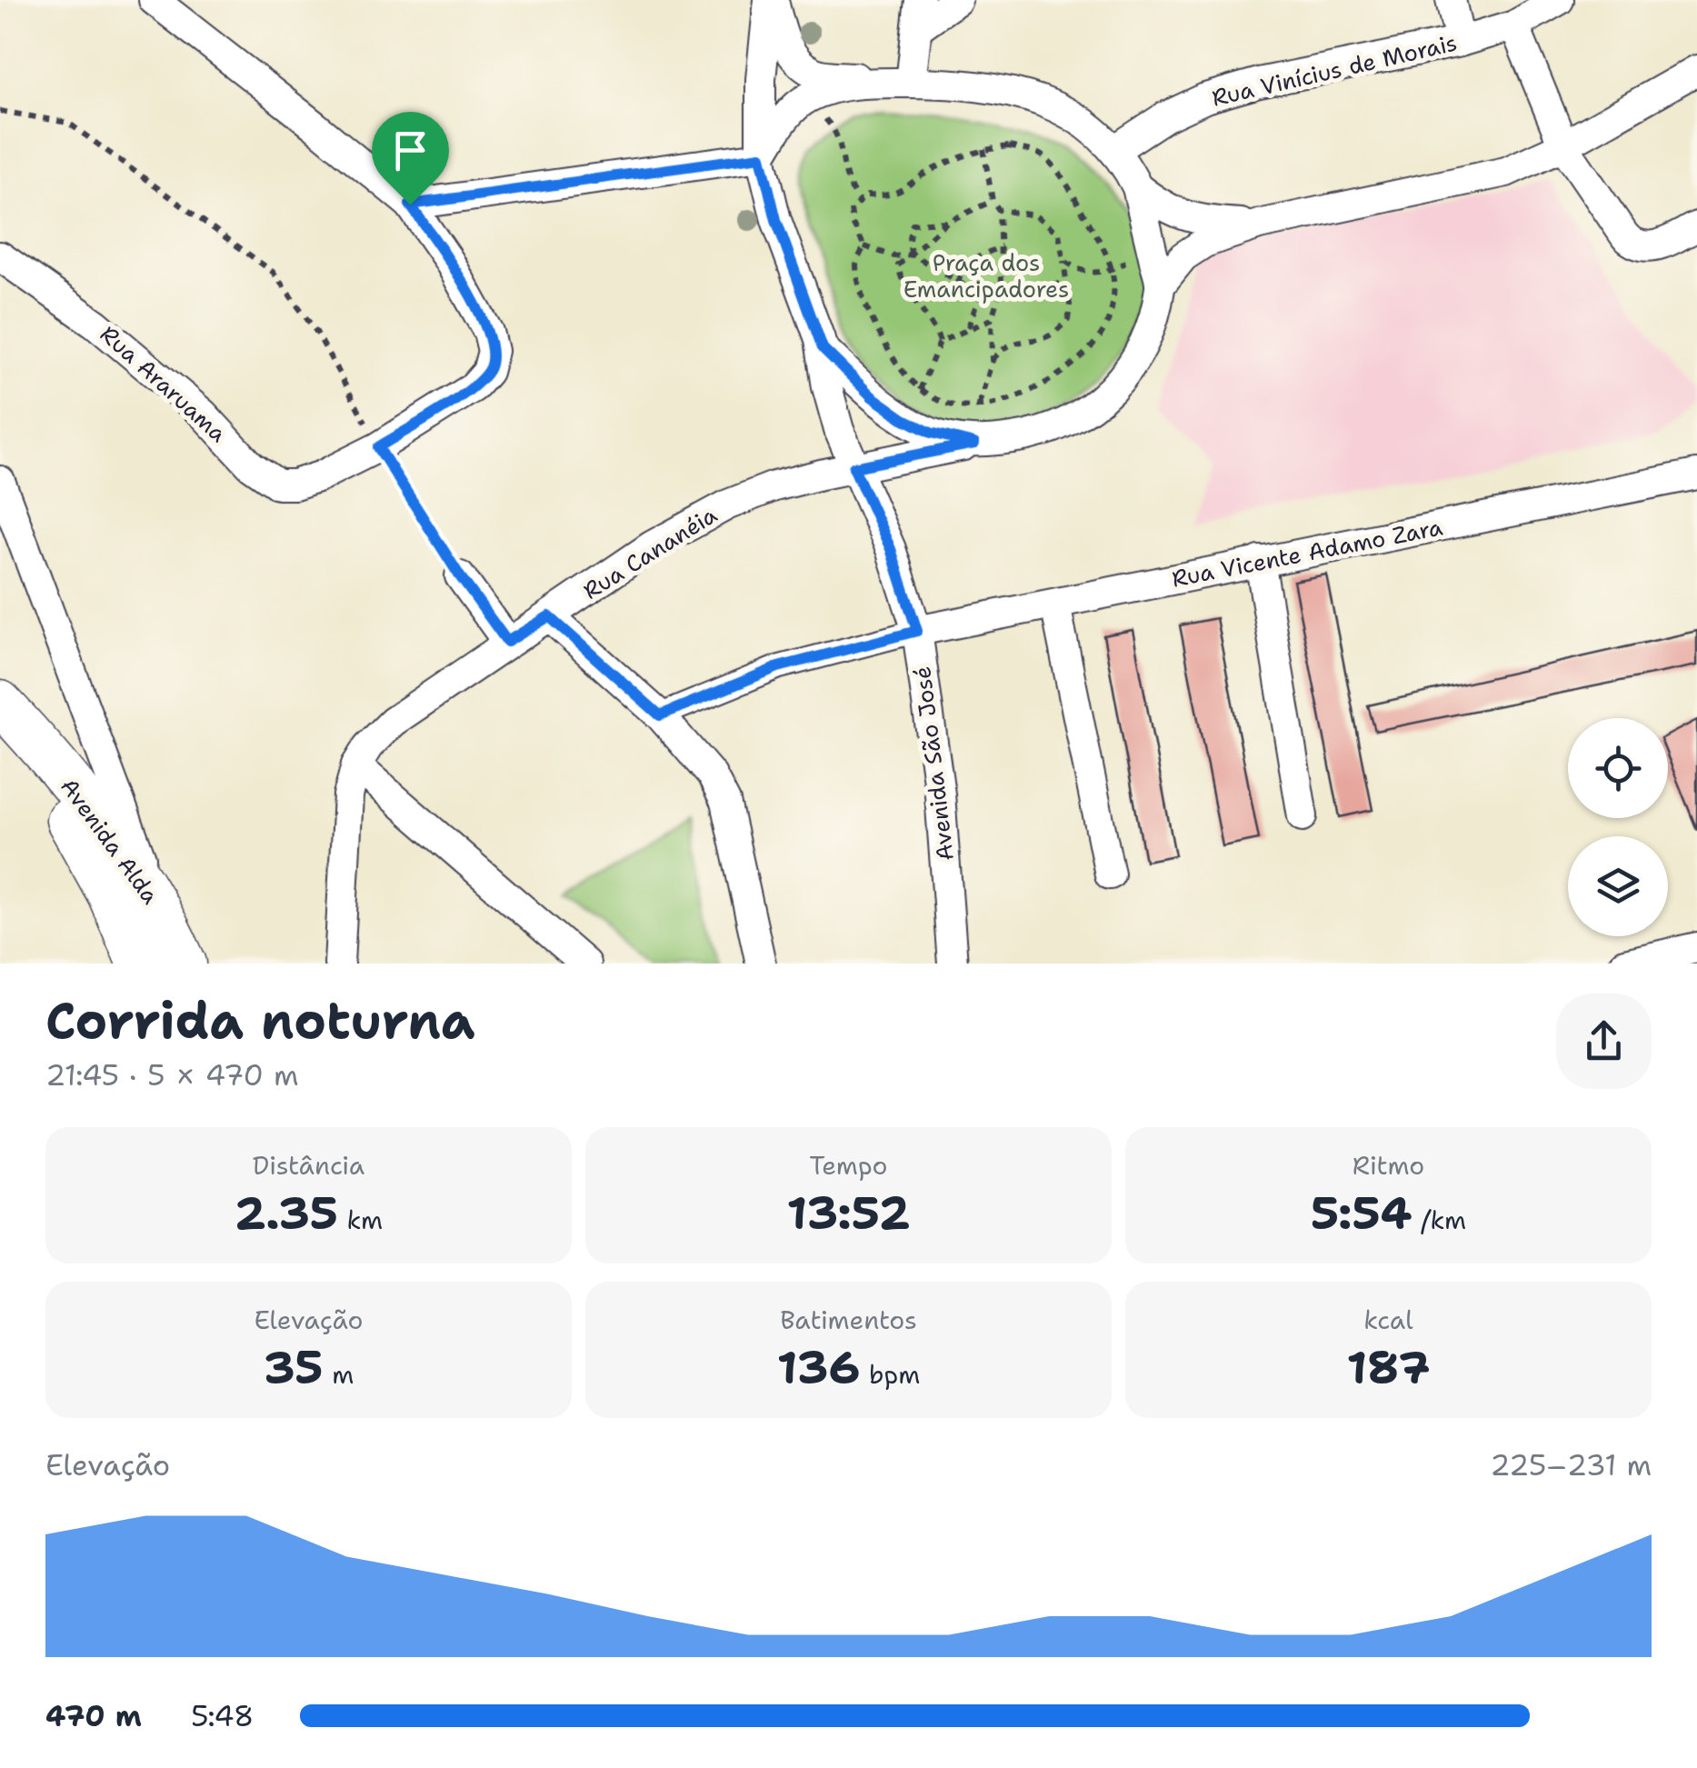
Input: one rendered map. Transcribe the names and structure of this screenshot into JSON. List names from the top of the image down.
{
  "streets": {
    "main road": ["Avenida Alda"],
    "street": [
      "Rua Vinícius de Morais",
      "Rua Araruama",
      "Rua Cananéia",
      "Rua Vicente Adamo Zara",
      "Avenida São José"
    ]
  },
  "crossings": [
    ["Rua Cananéia", "Avenida São José"],
    ["Rua Vicente Adamo Zara", "Avenida São José"]
  ],
  "parks": ["Praça dos Emancipadores"],
  "page": {
    "heading": ["Corrida noturna", "21:45 · 5 × 470 m"],
    "stats": [
      ["Distância", "2.35 km"],
      ["Tempo", "13:52"],
      ["Ritmo", "5:54 /km"],
      ["Elevação", "35 m"],
      ["Batimentos", "136 bpm"],
      ["kcal", "187"]
    ],
    "chart": ["Elevação", "225–231 m"],
    "list": [
      {
        "name": "470 m",
        "note": "5:48"
      }
    ]
  }
}
